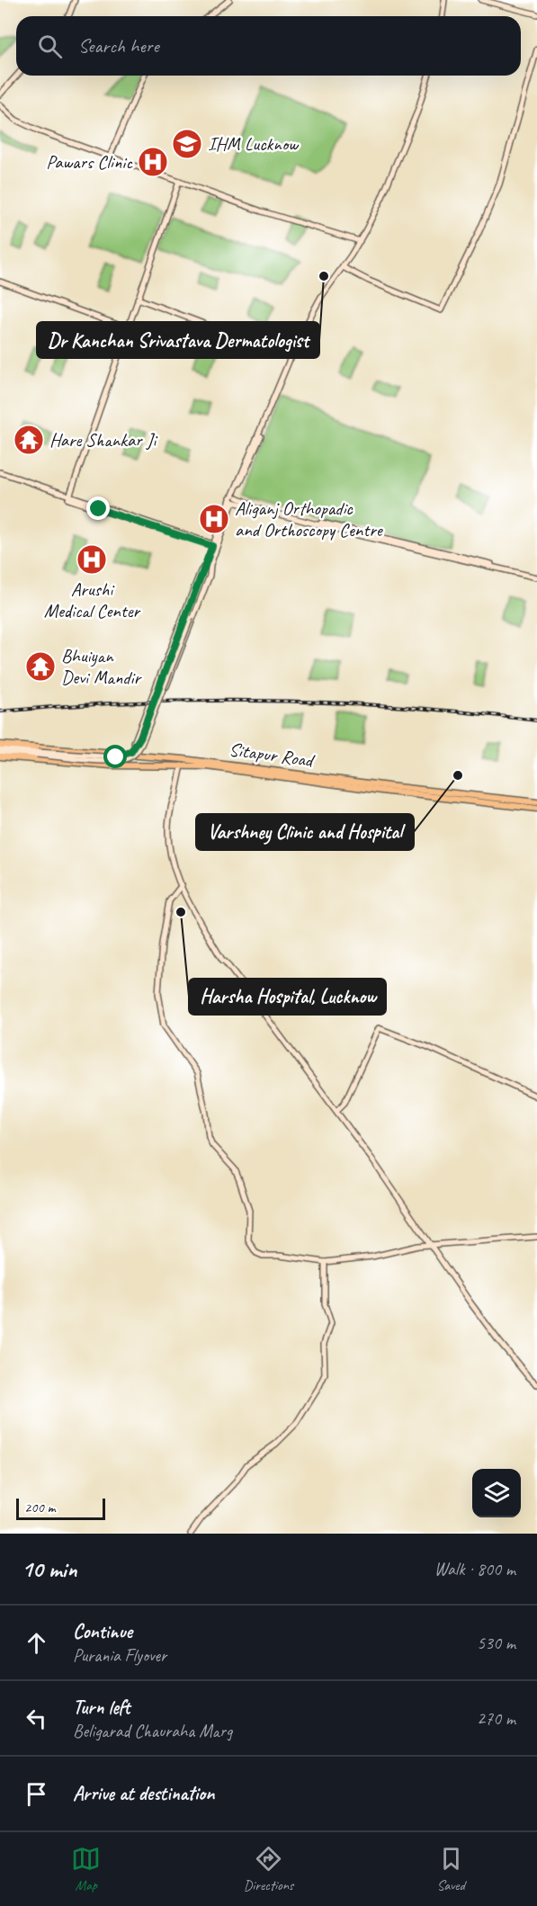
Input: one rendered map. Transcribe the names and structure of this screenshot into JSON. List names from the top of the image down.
{
  "streets": {
    "main road": ["Sitapur Road"]
  },
  "places": {
    "school or university": ["IHM Lucknow"],
    "hospital": ["Pawars Clinic", "Aliganj Orthopadic and Orthoscopy Centre", "Arushi Medical Center"],
    "other": ["Dr Kanchan Srivastava Dermatologist", "Varshney Clinic and Hospital", "Harsha Hospital, Lucknow"],
    "temple": ["Hare Shankar Ji", "Bhuiyan Devi Mandir"]
  },
  "scale_bar": "200 m",
  "page": {
    "search": "Search here",
    "scale": "200 m",
    "heading": ["10 min", "Walk · 800 m"],
    "list": [
      ["Continue", "Purania Flyover", "530 m"],
      ["Turn left", "Beligarad Chauraha Marg", "270 m"],
      "Arrive at destination"
    ],
    "nav": ["Map", "Directions", "Saved"]
  }
}
